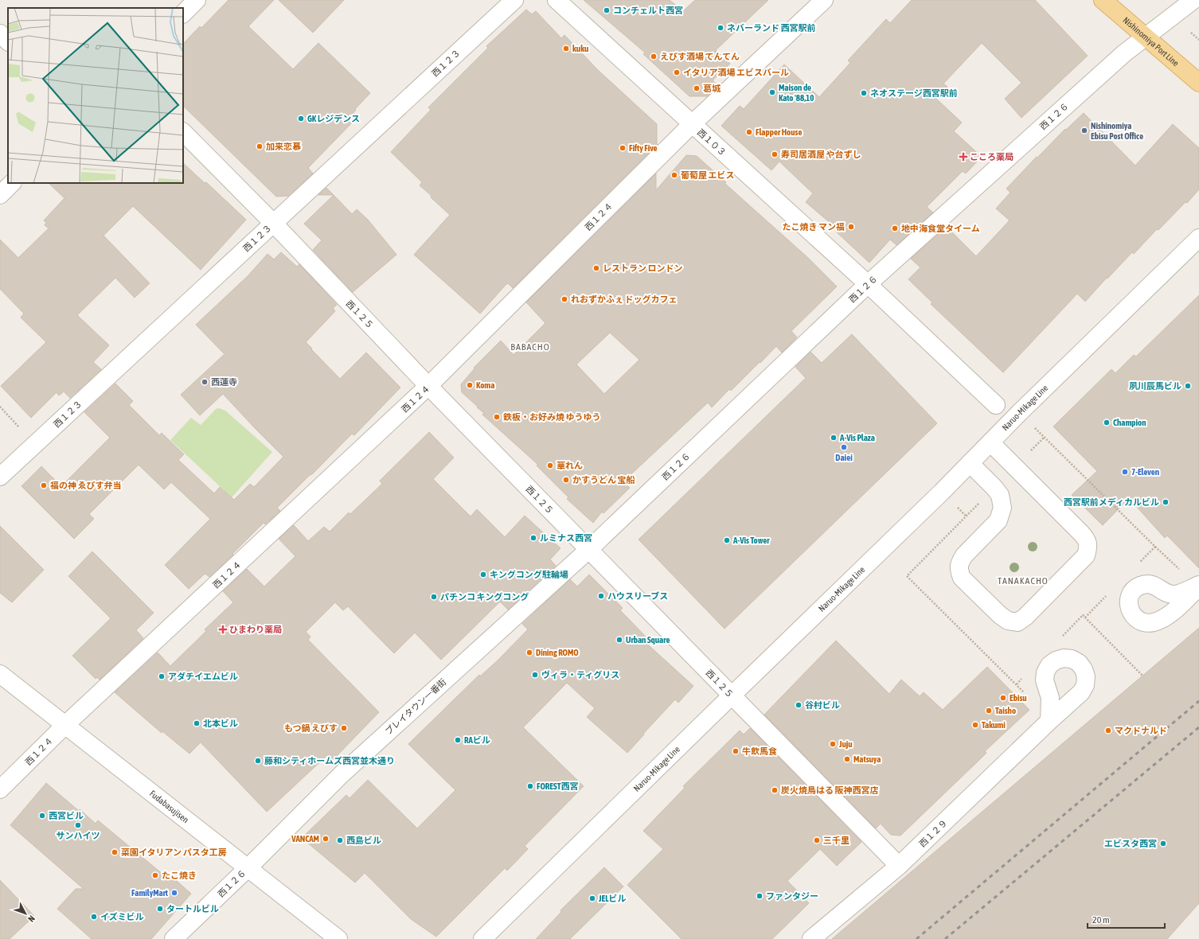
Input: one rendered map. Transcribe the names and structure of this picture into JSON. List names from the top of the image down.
{
  "streets": {
    "main road": ["Nishinomiya Port Line"],
    "street": [
      "西１２３",
      "西１２６",
      "西１０３",
      "西１２４",
      "西１２５",
      "Naruo-Mikage Line",
      "プレイタウン一番街",
      "Fudabasujisen",
      "西１２９"
    ]
  },
  "crossings": [
    ["Nishinomiya Port Line", "西１２６"],
    ["西１２３", "西１２５"],
    ["西１２６", "西１０３"],
    ["西１２６", "西１２５"],
    ["西１２６", "プレイタウン一番街"],
    ["西１２６", "Fudabasujisen"],
    ["西１０３", "西１２４"],
    ["西１２４", "西１２５"],
    ["西１２４", "Fudabasujisen"],
    ["西１２５", "Naruo-Mikage Line"],
    ["西１２５", "プレイタウン一番街"],
    ["西１２５", "西１２９"],
    ["プレイタウン一番街", "Fudabasujisen"]
  ],
  "districts": ["BABACHO", "TANAKACHO"],
  "places": {
    "other": [
      "コンチェルト西宮",
      "ネバーランド 西宮駅前",
      "kuku",
      "えびす酒場 てんてん",
      "イタリア酒場 エビスバール",
      "葛城",
      "Maison de Kato '88,10",
      "ネオステージ西宮駅前",
      "GKレジデンス",
      "Nishinomiya Ebisu Post Office",
      "Flapper House",
      "加来恋慕",
      "Fifty Five",
      "寿司居酒屋 や台ずし",
      "葡萄屋 エビス",
      "たこ焼き マン福",
      "地中海食堂タイーム",
      "レストラン ロンドン",
      "れおずかふぇ ドッグカフェ",
      "西蓮寺",
      "Koma",
      "夙川辰馬ビル",
      "鉄板・お好み焼 ゆうゆう",
      "Champion",
      "A-Vis Plaza",
      "Daiei",
      "華れん",
      "7-Eleven",
      "かすうどん 宝船",
      "福の神 ゑびす弁当",
      "西宮駅前メディカルビル",
      "ルミナス西宮",
      "A-Vis Tower",
      "キングコング駐輪場",
      "ハウスリーブス",
      "パチンコ キングコング",
      "Urban Square",
      "Dining ROMO",
      "ヴィラ・ティグリス",
      "アダチイエムビル",
      "Ebisu",
      "谷村ビル",
      "Taisho",
      "北本ビル",
      "Takumi",
      "もつ鍋 えびす",
      "マクドナルド",
      "RAビル",
      "Juju",
      "牛飲馬食",
      "Matsuya",
      "藤和シティホームズ西宮並木通り",
      "FOREST西宮",
      "炭火焼鳥はる 阪神西宮店",
      "西宮ビル",
      "サンハイツ",
      "VANCAM",
      "西島ビル",
      "三千里",
      "エビスタ西宮",
      "菜園イタリアン パスタ工房",
      "たこ焼き",
      "FamilyMart",
      "ファンタジー",
      "JELビル",
      "タートルビル",
      "イズミビル"
    ],
    "health": ["こころ薬局", "ひまわり薬局"]
  },
  "scale_bar": "20 m",
  "north": "bottom right"
}
